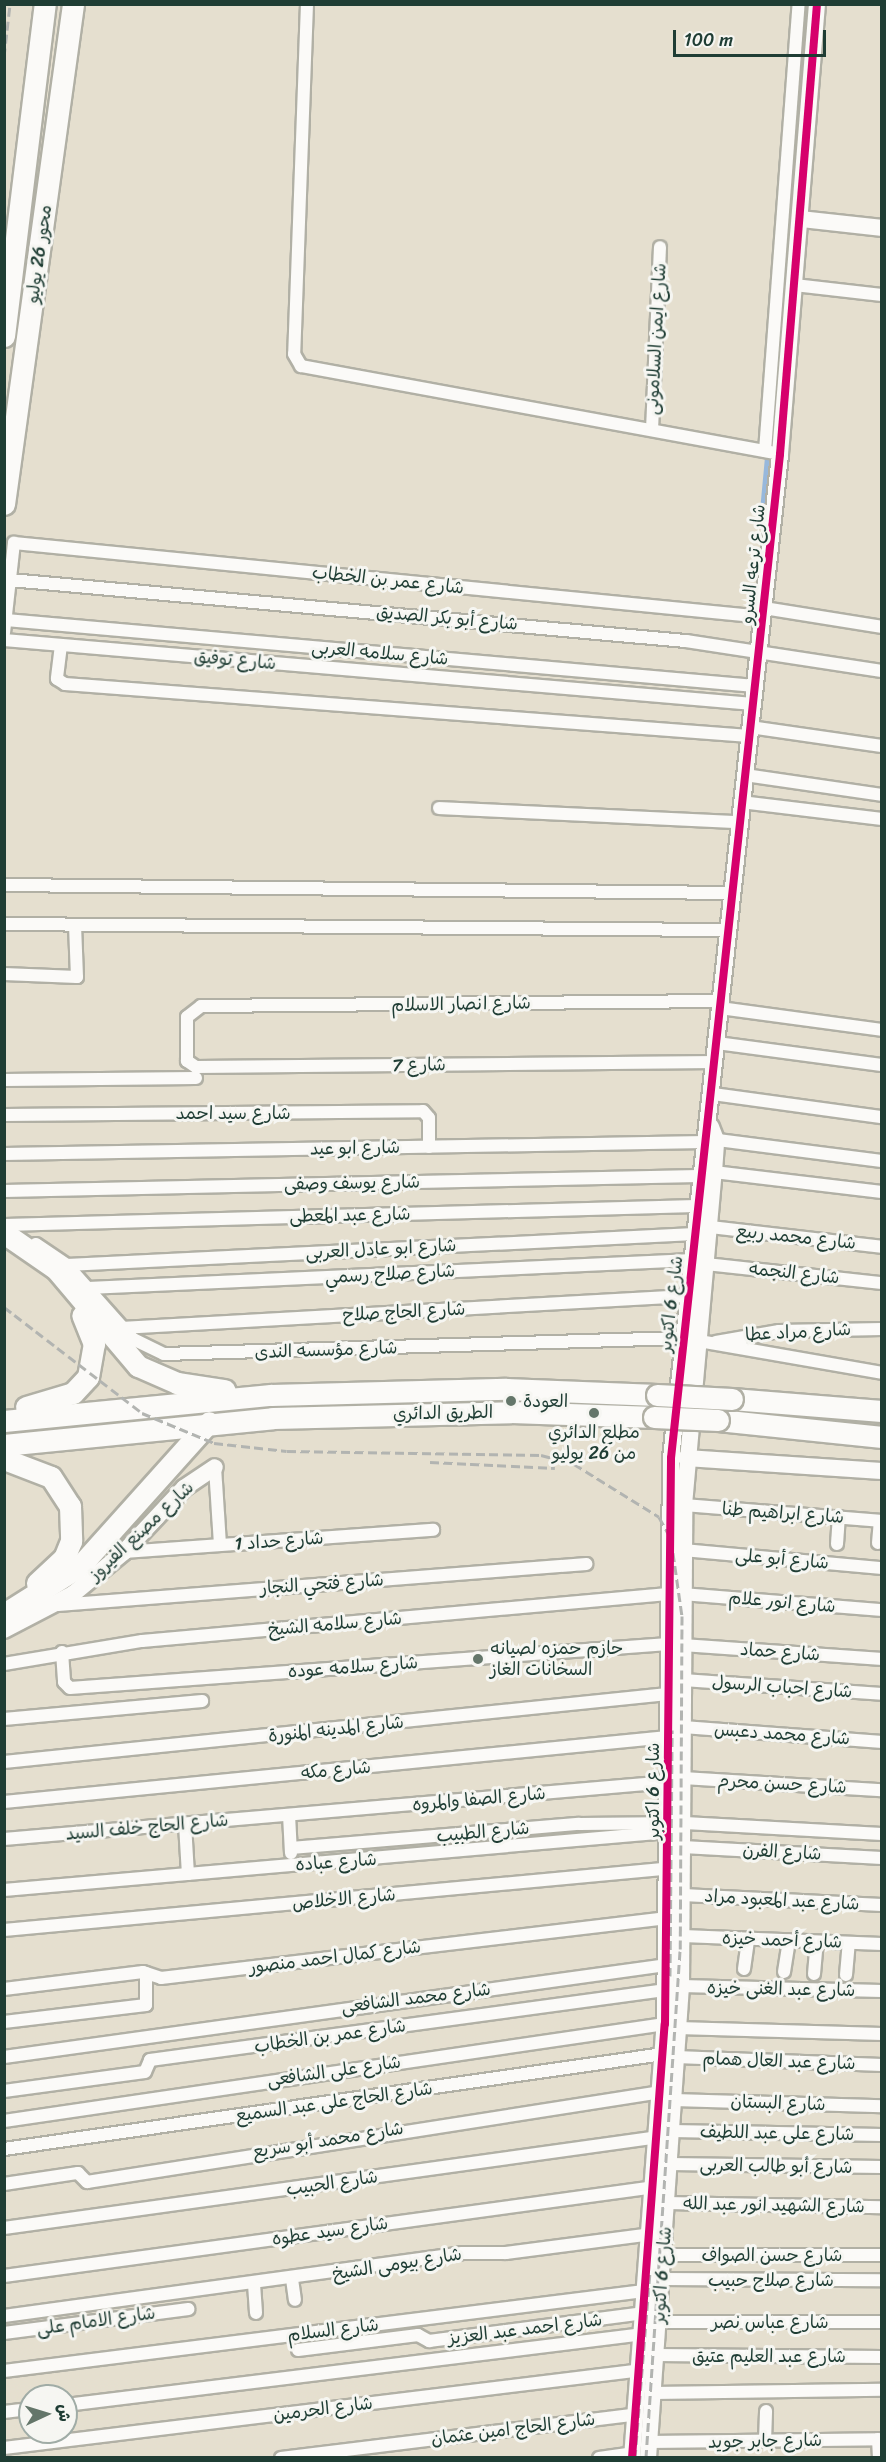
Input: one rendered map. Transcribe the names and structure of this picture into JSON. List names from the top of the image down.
{
  "streets": {
    "highway": ["محور 26 يوليو", "الطريق الدائري"],
    "street": [
      "شارع ايمن السلامونى",
      "شارع ترعه السرو",
      "شارع عمر بن الخطاب",
      "شارع أبو بكر الصديق",
      "شارع سلامه العربى",
      "شارع توفيق",
      "شارع انصار الاسلام",
      "شارع 7",
      "شارع سيد احمد",
      "شارع ابو عيد",
      "شارع يوسف وصفى",
      "شارع عبد المعطى",
      "شارع محمد ربيع",
      "شارع ابو عادل العربى",
      "شارع النجمه",
      "شارع صلاح رسمي",
      "شارع 6 اكتوبر",
      "شارع الحاج صلاح",
      "شارع مراد عطا",
      "شارع مؤسسه الندى",
      "شارع ابراهيم طنا",
      "شارع مصنع الفيروز",
      "شارع حداد 1",
      "شارع أبو على",
      "شارع فتحي النجار",
      "شارع انور علام",
      "شارع سلامه الشيخ",
      "شارع حماد",
      "شارع سلامه عوده",
      "شارع احباب الرسول",
      "شارع المدينه المنورة",
      "شارع محمد دعبس",
      "شارع مكه",
      "شارع حسن محرم",
      "شارع الصفا والمروه",
      "شارع الحاج خلف السيد",
      "شارع الطبيب",
      "شارع الفرن",
      "شارع عباده",
      "شارع الاخلاص",
      "شارع عبد المعبود مراد",
      "شارع أحمد خيزه",
      "شارع كمال احمد منصور",
      "شارع عبد الغنى خيزه",
      "شارع محمد الشافعى",
      "شارع عبد العال همام",
      "شارع على الشافعى",
      "شارع الحاج على عبد السميع",
      "شارع البستان",
      "شارع على عبد اللطيف",
      "شارع محمد أبو سريع",
      "شارع أبو طالب العربى",
      "شارع الحبيب",
      "شارع الشهيد انور عبد الله",
      "شارع سيد عطوه",
      "شارع حسن الصواف",
      "شارع بيومى الشيخ",
      "شارع صلاح حبيب",
      "شارع الامام على",
      "شارع عباس نصر",
      "شارع احمد عبد العزيز",
      "شارع السلام",
      "شارع عبد العليم عتيق",
      "شارع الحرمين",
      "شارع الحاج امين عثمان",
      "شارع جابر جويد"
    ]
  },
  "crossings": [
    ["شارع ترعه السرو", "شارع عمر بن الخطاب"],
    ["شارع ترعه السرو", "شارع أبو بكر الصديق"],
    ["شارع ترعه السرو", "شارع سلامه العربى"],
    ["شارع ترعه السرو", "شارع توفيق"],
    ["شارع ترعه السرو", "شارع انصار الاسلام"],
    ["شارع ترعه السرو", "شارع 7"],
    ["شارع ترعه السرو", "شارع ابو عيد"],
    ["شارع ترعه السرو", "شارع 6 اكتوبر"],
    ["شارع عمر بن الخطاب", "شارع أبو بكر الصديق"],
    ["شارع عمر بن الخطاب", "شارع 6 اكتوبر"],
    ["شارع عمر بن الخطاب", "شارع عبد الغنى خيزه"],
    ["شارع انصار الاسلام", "شارع 7"],
    ["شارع سيد احمد", "شارع ابو عيد"],
    ["شارع ابو عيد", "شارع 6 اكتوبر"],
    ["شارع يوسف وصفى", "شارع 6 اكتوبر"],
    ["شارع عبد المعطى", "شارع 6 اكتوبر"],
    ["شارع عبد المعطى", "شارع مؤسسه الندى"],
    ["شارع محمد ربيع", "شارع ابو عادل العربى"],
    ["شارع محمد ربيع", "شارع 6 اكتوبر"],
    ["شارع ابو عادل العربى", "شارع 6 اكتوبر"],
    ["شارع ابو عادل العربى", "شارع مؤسسه الندى"],
    ["شارع النجمه", "شارع صلاح رسمي"],
    ["شارع النجمه", "شارع 6 اكتوبر"],
    ["شارع صلاح رسمي", "شارع 6 اكتوبر"],
    ["شارع صلاح رسمي", "شارع مؤسسه الندى"],
    ["شارع 6 اكتوبر", "شارع الحاج صلاح"],
    ["شارع 6 اكتوبر", "شارع مؤسسه الندى"],
    ["شارع 6 اكتوبر", "شارع ابراهيم طنا"],
    ["شارع 6 اكتوبر", "شارع أبو على"],
    ["شارع 6 اكتوبر", "شارع انور علام"],
    ["شارع 6 اكتوبر", "شارع سلامه الشيخ"],
    ["شارع 6 اكتوبر", "شارع حماد"],
    ["شارع 6 اكتوبر", "شارع سلامه عوده"],
    ["شارع 6 اكتوبر", "شارع احباب الرسول"],
    ["شارع 6 اكتوبر", "شارع المدينه المنورة"],
    ["شارع 6 اكتوبر", "شارع محمد دعبس"],
    ["شارع 6 اكتوبر", "شارع مكه"],
    ["شارع 6 اكتوبر", "شارع حسن محرم"],
    ["شارع 6 اكتوبر", "شارع الصفا والمروه"],
    ["شارع 6 اكتوبر", "شارع الطبيب"],
    ["شارع 6 اكتوبر", "شارع الفرن"],
    ["شارع 6 اكتوبر", "شارع عباده"],
    ["شارع 6 اكتوبر", "شارع الاخلاص"],
    ["شارع 6 اكتوبر", "شارع عبد المعبود مراد"],
    ["شارع 6 اكتوبر", "شارع أحمد خيزه"],
    ["شارع 6 اكتوبر", "شارع كمال احمد منصور"],
    ["شارع 6 اكتوبر", "شارع عبد الغنى خيزه"],
    ["شارع 6 اكتوبر", "شارع محمد الشافعى"],
    ["شارع 6 اكتوبر", "شارع عبد العال همام"],
    ["شارع 6 اكتوبر", "شارع على الشافعى"],
    ["شارع 6 اكتوبر", "شارع الحاج على عبد السميع"],
    ["شارع 6 اكتوبر", "شارع البستان"],
    ["شارع 6 اكتوبر", "شارع على عبد اللطيف"],
    ["شارع 6 اكتوبر", "شارع محمد أبو سريع"],
    ["شارع 6 اكتوبر", "شارع أبو طالب العربى"],
    ["شارع 6 اكتوبر", "شارع الحبيب"],
    ["شارع 6 اكتوبر", "شارع الشهيد انور عبد الله"],
    ["شارع 6 اكتوبر", "شارع سيد عطوه"],
    ["شارع 6 اكتوبر", "شارع حسن الصواف"],
    ["شارع 6 اكتوبر", "شارع بيومى الشيخ"],
    ["شارع 6 اكتوبر", "شارع صلاح حبيب"],
    ["شارع 6 اكتوبر", "شارع عباس نصر"],
    ["شارع 6 اكتوبر", "شارع احمد عبد العزيز"],
    ["شارع 6 اكتوبر", "شارع السلام"],
    ["شارع 6 اكتوبر", "شارع عبد العليم عتيق"],
    ["شارع 6 اكتوبر", "شارع الحرمين"],
    ["شارع 6 اكتوبر", "شارع الحاج امين عثمان"],
    ["شارع 6 اكتوبر", "شارع جابر جويد"],
    ["شارع الحاج صلاح", "شارع مؤسسه الندى"],
    ["شارع مراد عطا", "شارع مؤسسه الندى"],
    ["شارع مصنع الفيروز", "شارع حداد 1"],
    ["شارع مصنع الفيروز", "شارع فتحي النجار"],
    ["شارع انور علام", "شارع سلامه الشيخ"],
    ["شارع سلامه الشيخ", "شارع سلامه عوده"],
    ["شارع حماد", "شارع سلامه عوده"],
    ["شارع حسن محرم", "شارع الصفا والمروه"],
    ["شارع الصفا والمروه", "شارع الحاج خلف السيد"],
    ["شارع الطبيب", "شارع عباده"],
    ["شارع عبد العال همام", "شارع الحاج على عبد السميع"],
    ["شارع البستان", "شارع محمد أبو سريع"],
    ["شارع على عبد اللطيف", "شارع الحبيب"],
    ["شارع صلاح حبيب", "شارع السلام"],
    ["شارع عباس نصر", "شارع احمد عبد العزيز"]
  ],
  "places": ["العودة", "مطلع الدائري من 26 يوليو", "حازم حمزه لصيانه السخانات الغاز"],
  "scale_bar": "100 m",
  "north": "right"
}
